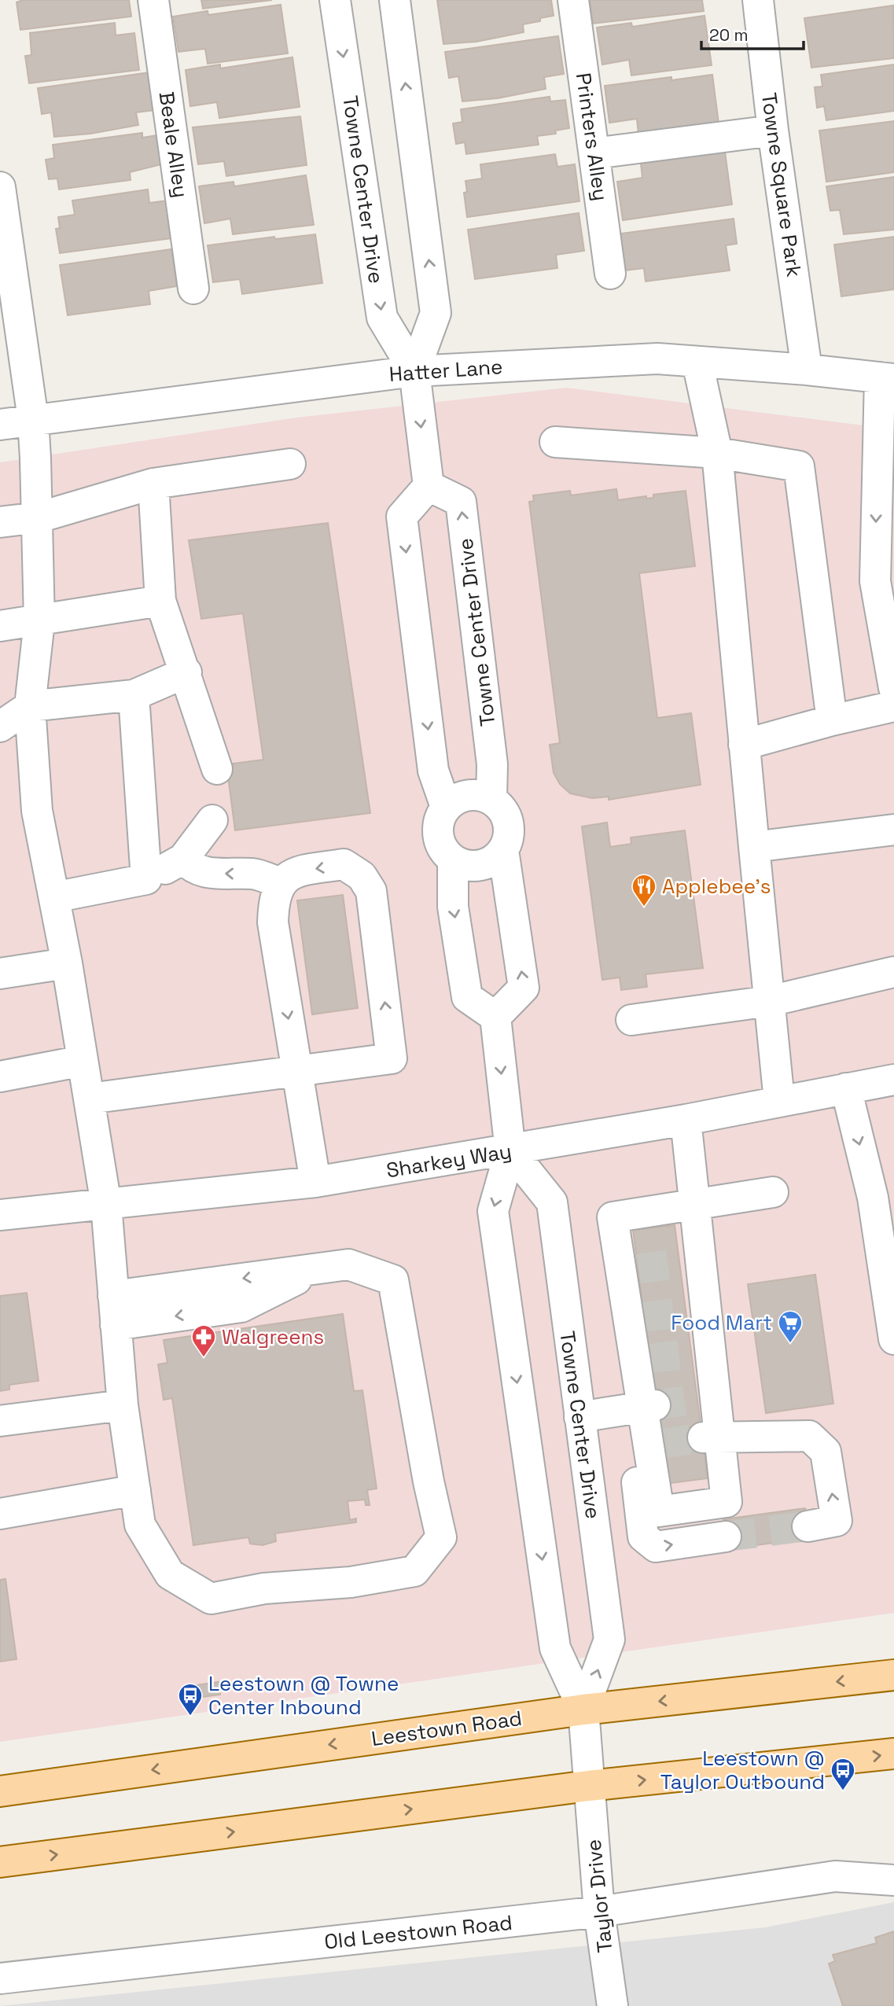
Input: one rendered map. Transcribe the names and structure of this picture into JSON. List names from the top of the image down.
{
  "streets": {
    "main road": ["Leestown Road"],
    "street": [
      "Printers Alley",
      "Beale Alley",
      "Towne Square Park",
      "Towne Center Drive",
      "Hatter Lane",
      "Sharkey Way",
      "Taylor Drive",
      "Old Leestown Road"
    ]
  },
  "crossings": [
    ["Towne Square Park", "Hatter Lane"],
    ["Towne Center Drive", "Hatter Lane"],
    ["Towne Center Drive", "Sharkey Way"],
    ["Towne Center Drive", "Leestown Road"],
    ["Towne Center Drive", "Taylor Drive"],
    ["Taylor Drive", "Old Leestown Road"]
  ],
  "places": {
    "restaurant": ["Applebee's"],
    "supermarket": ["Food Mart"],
    "pharmacy": ["Walgreens"],
    "bus stop": ["Leestown @ Towne Center Inbound", "Leestown @ Taylor Outbound"]
  },
  "scale_bar": "20 m"
}
